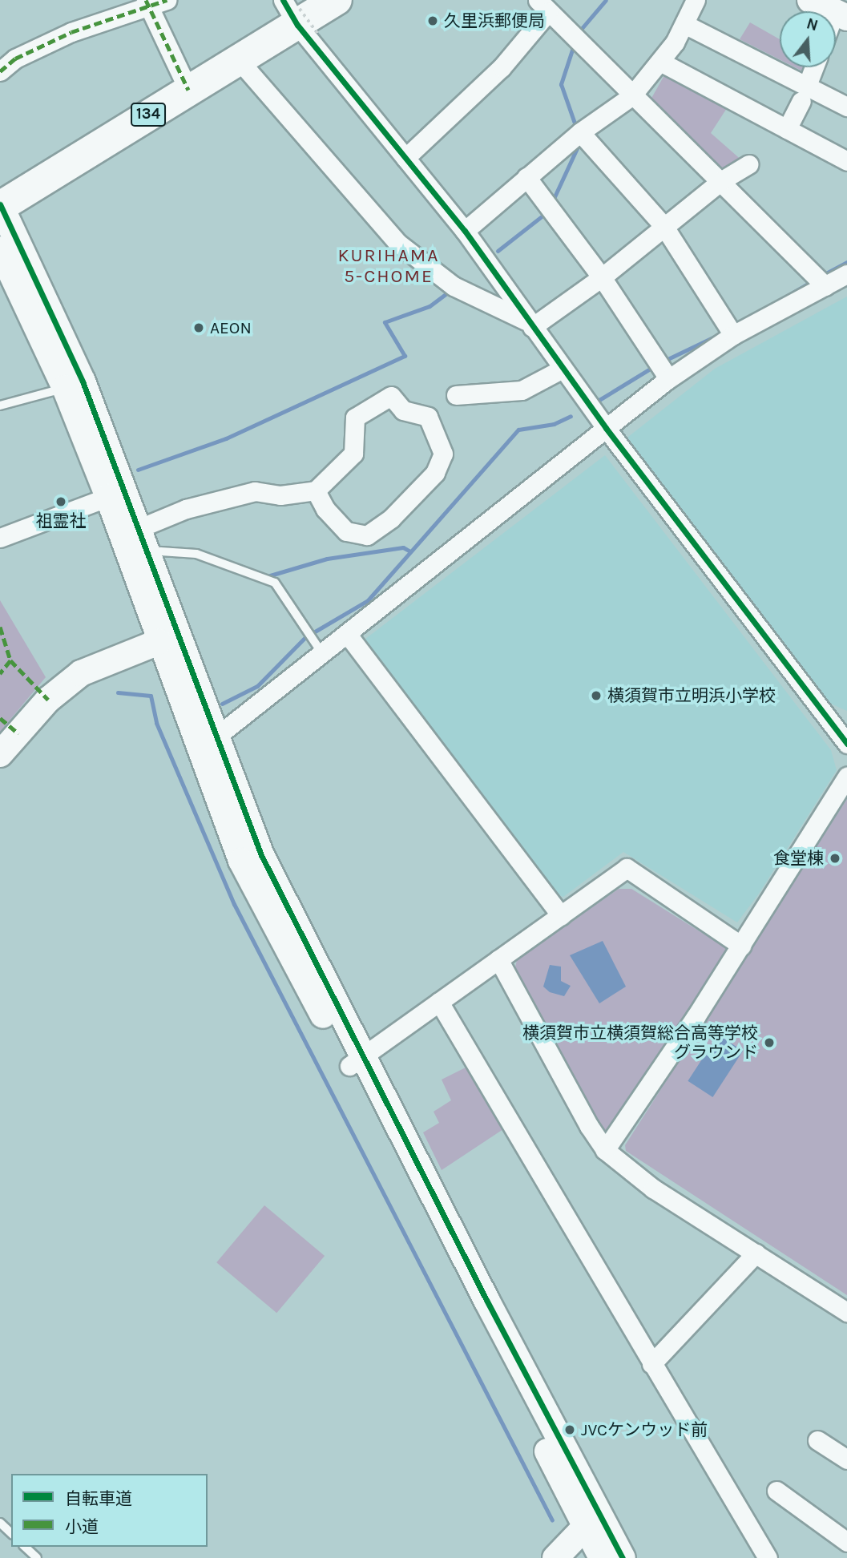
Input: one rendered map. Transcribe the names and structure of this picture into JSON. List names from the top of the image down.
{
  "streets": {
    "highway": ["134"]
  },
  "districts": ["KURIHAMA 5-CHOME"],
  "places": [
    "久里浜郵便局",
    "AEON",
    "祖霊社",
    "横須賀市立明浜小学校",
    "食堂棟",
    "横須賀市立横須賀総合高等学校 グラウンド",
    "JVCケンウッド前"
  ],
  "legend": ["自転車道", "小道"],
  "north": "top"
}
